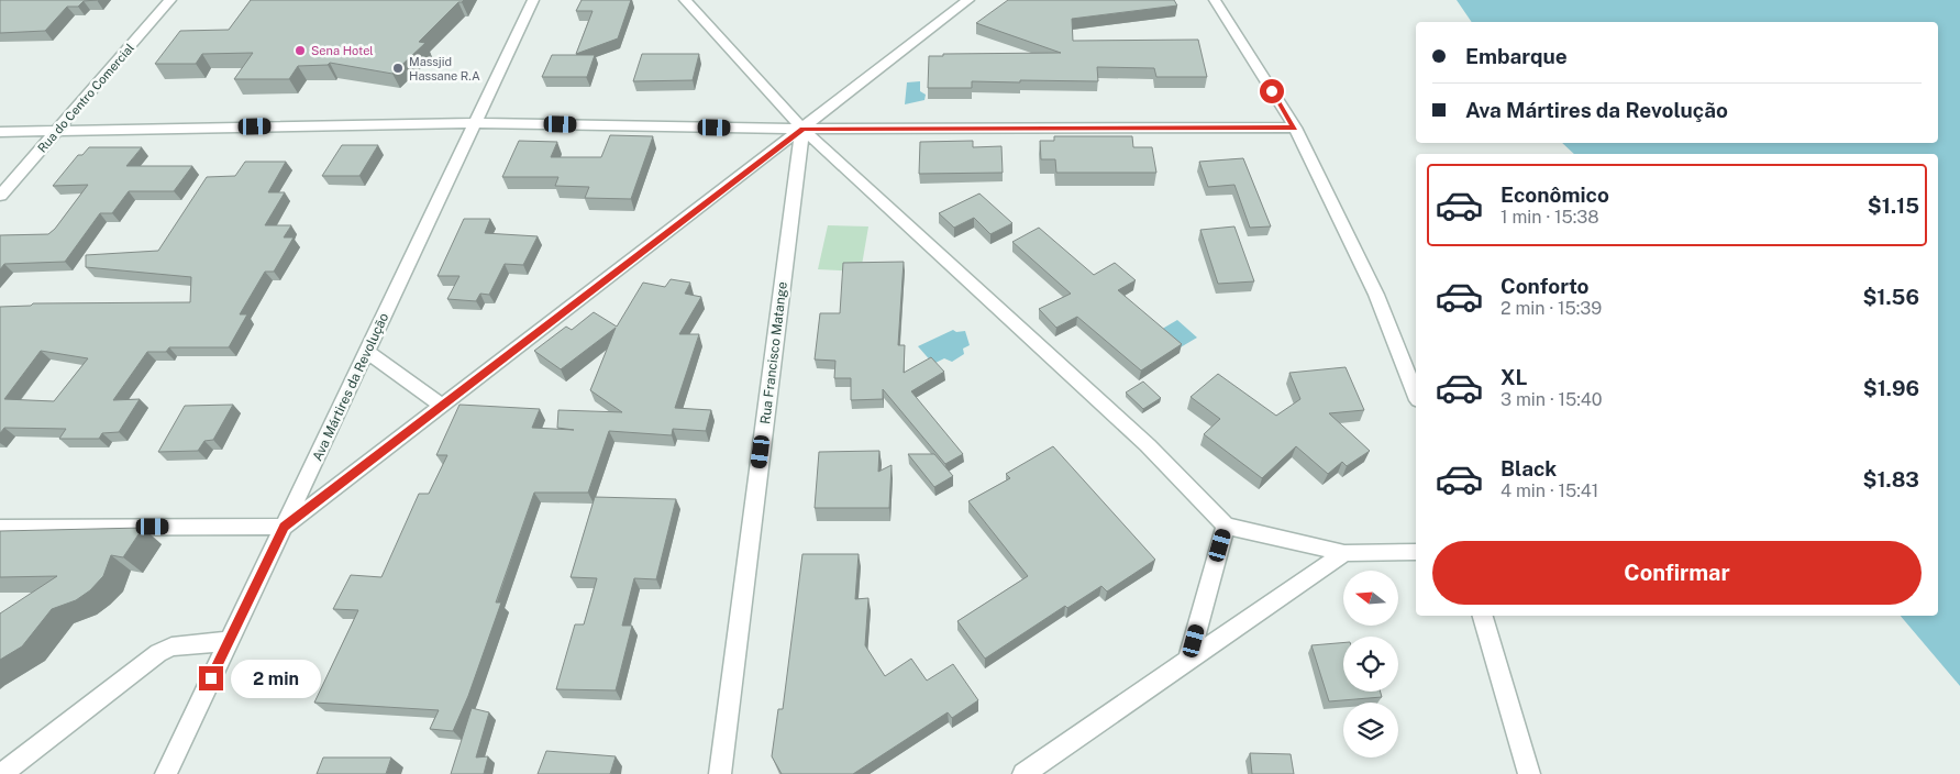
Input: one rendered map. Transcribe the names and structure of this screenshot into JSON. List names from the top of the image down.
{
  "streets": {
    "street": ["Rua do Centro Comercial", "Rua Francisco Matange", "Ava Mártires da Revolução"]
  },
  "places": ["Sena Hotel", "Massjid Hassane R.A"],
  "north": "left",
  "page": {
    "banner": ["Embarque", "Ava Mártires da Revolução"],
    "list": [
      {
        "name": "Econômico",
        "note": "1 min · 15:38",
        "value": "$1.15"
      },
      {
        "name": "Conforto",
        "note": "2 min · 15:39",
        "value": "$1.56"
      },
      {
        "name": "XL",
        "note": "3 min · 15:40",
        "value": "$1.96"
      },
      {
        "name": "Black",
        "note": "4 min · 15:41",
        "value": "$1.83"
      }
    ],
    "buttons": "Confirmar",
    "bubble": "2 min"
  }
}
